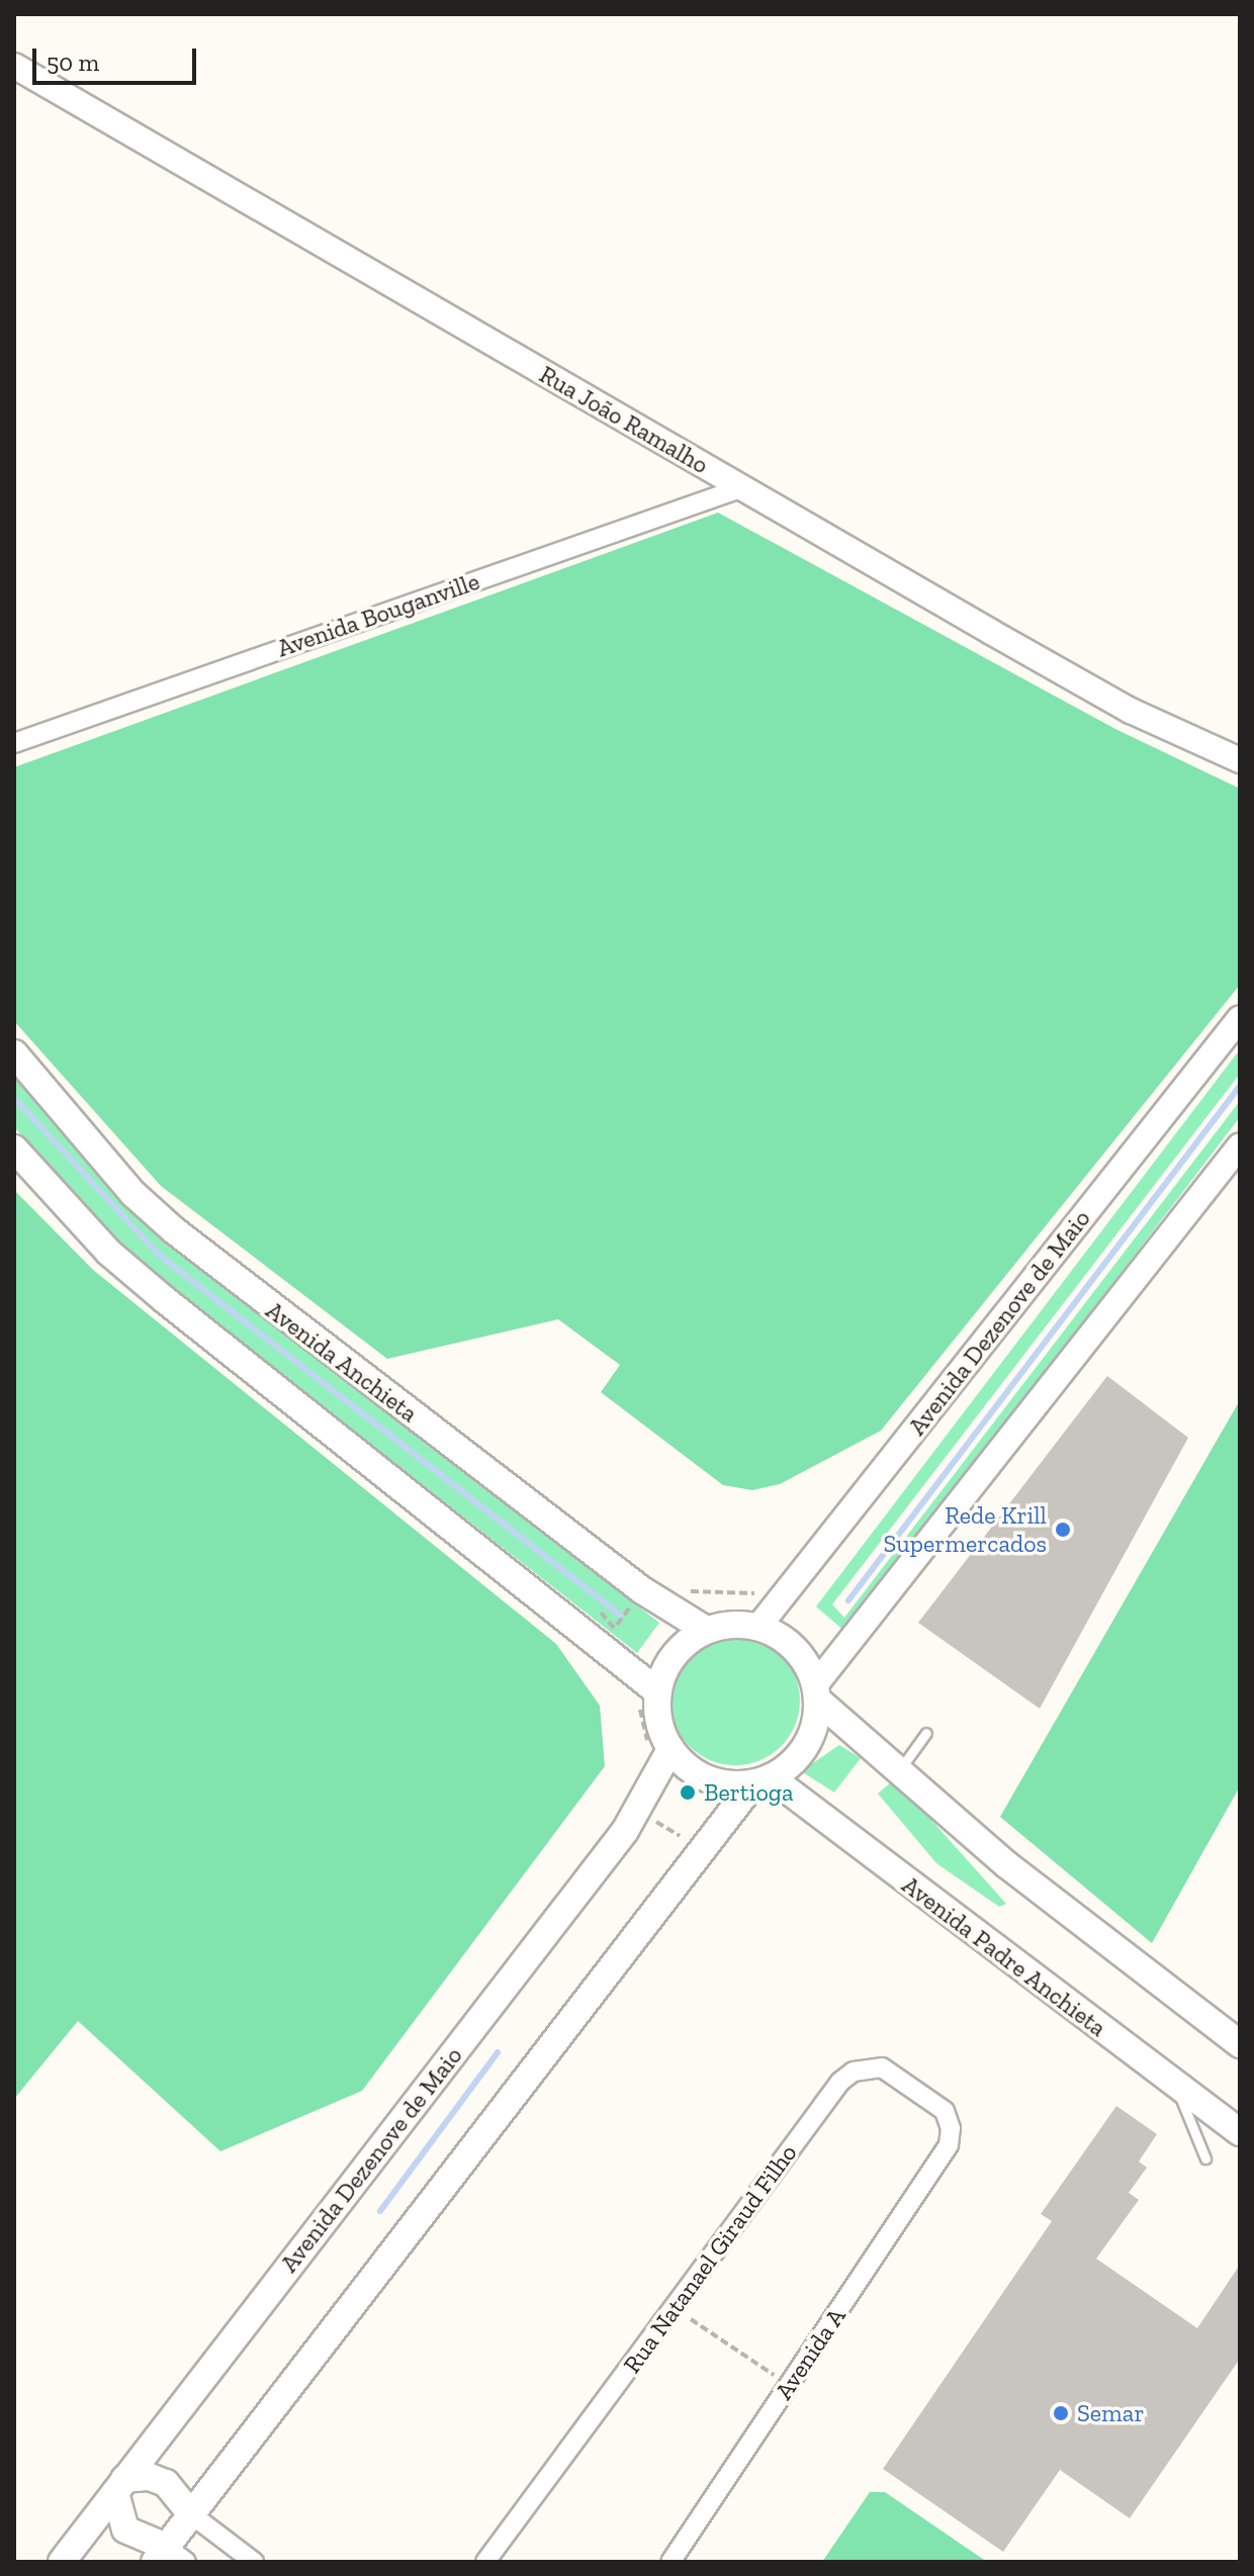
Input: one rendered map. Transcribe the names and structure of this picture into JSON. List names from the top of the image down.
{
  "streets": {
    "main road": ["Avenida Dezenove de Maio", "Avenida Anchieta", "Avenida Padre Anchieta"],
    "street": [
      "Rua João Ramalho",
      "Avenida Bouganville",
      "Rua Natanael Giraud Filho",
      "Avenida A"
    ]
  },
  "crossings": [
    ["Rua João Ramalho", "Avenida Bouganville"],
    ["Avenida Dezenove de Maio", "Avenida Anchieta"],
    ["Avenida Dezenove de Maio", "Avenida Padre Anchieta"],
    ["Avenida Anchieta", "Avenida Padre Anchieta"],
    ["Rua Natanael Giraud Filho", "Avenida A"]
  ],
  "places": ["Rede Krill Supermercados", "Bertioga", "Semar"],
  "scale_bar": "50 m"
}
